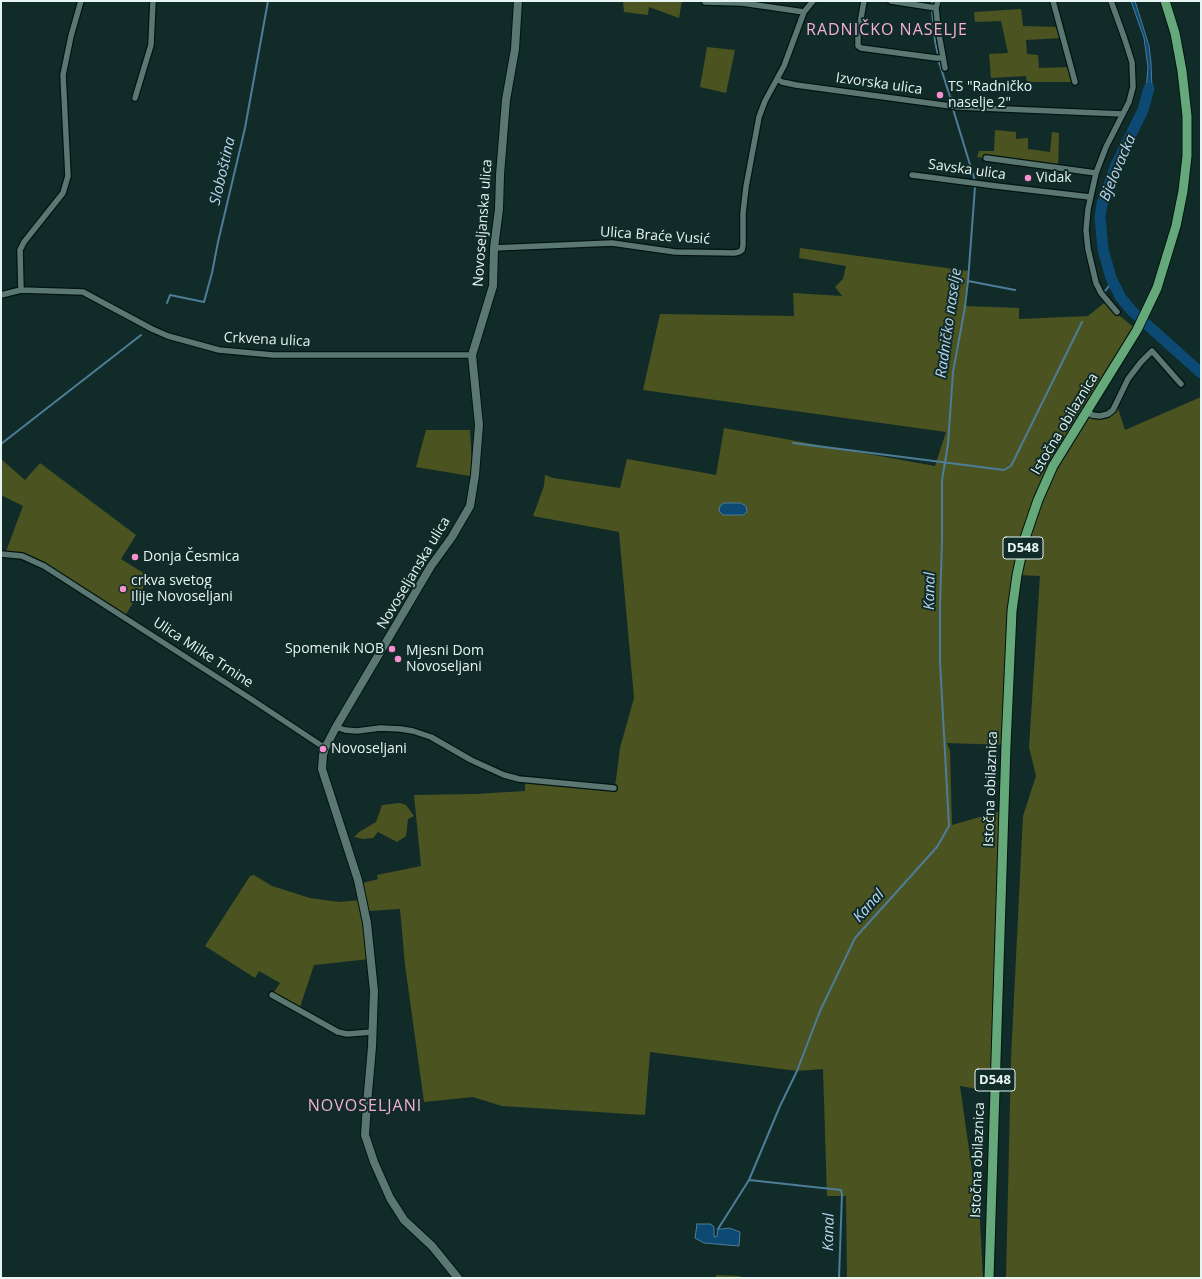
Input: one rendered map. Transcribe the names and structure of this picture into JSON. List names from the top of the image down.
{
  "streets": {
    "main road": ["Novoseljanska ulica", "Istočna obilaznica", "D548"],
    "street": [
      "Izvorska ulica",
      "Savska ulica",
      "Ulica Braće Vusić",
      "Crkvena ulica",
      "Ulica Milke Trnine"
    ]
  },
  "crossings": [
    ["Izvorska ulica", "Ulica Braće Vusić"],
    ["Novoseljanska ulica", "Ulica Braće Vusić"],
    ["Novoseljanska ulica", "Crkvena ulica"],
    ["Novoseljanska ulica", "Ulica Milke Trnine"]
  ],
  "districts": ["RADNIČKO NASELJE", "NOVOSELJANI"],
  "water": [
    "Bjelovacka",
    "Sloboština",
    "Radničko naselje",
    "Kanal"
  ],
  "places": [
    "TS \"Radničko naselje 2\"",
    "Vidak",
    "Donja Česmica",
    "crkva svetog Ilije Novoseljani",
    "Spomenik NOB",
    "Mjesni Dom Novoseljani",
    "Novoseljani"
  ]
}
